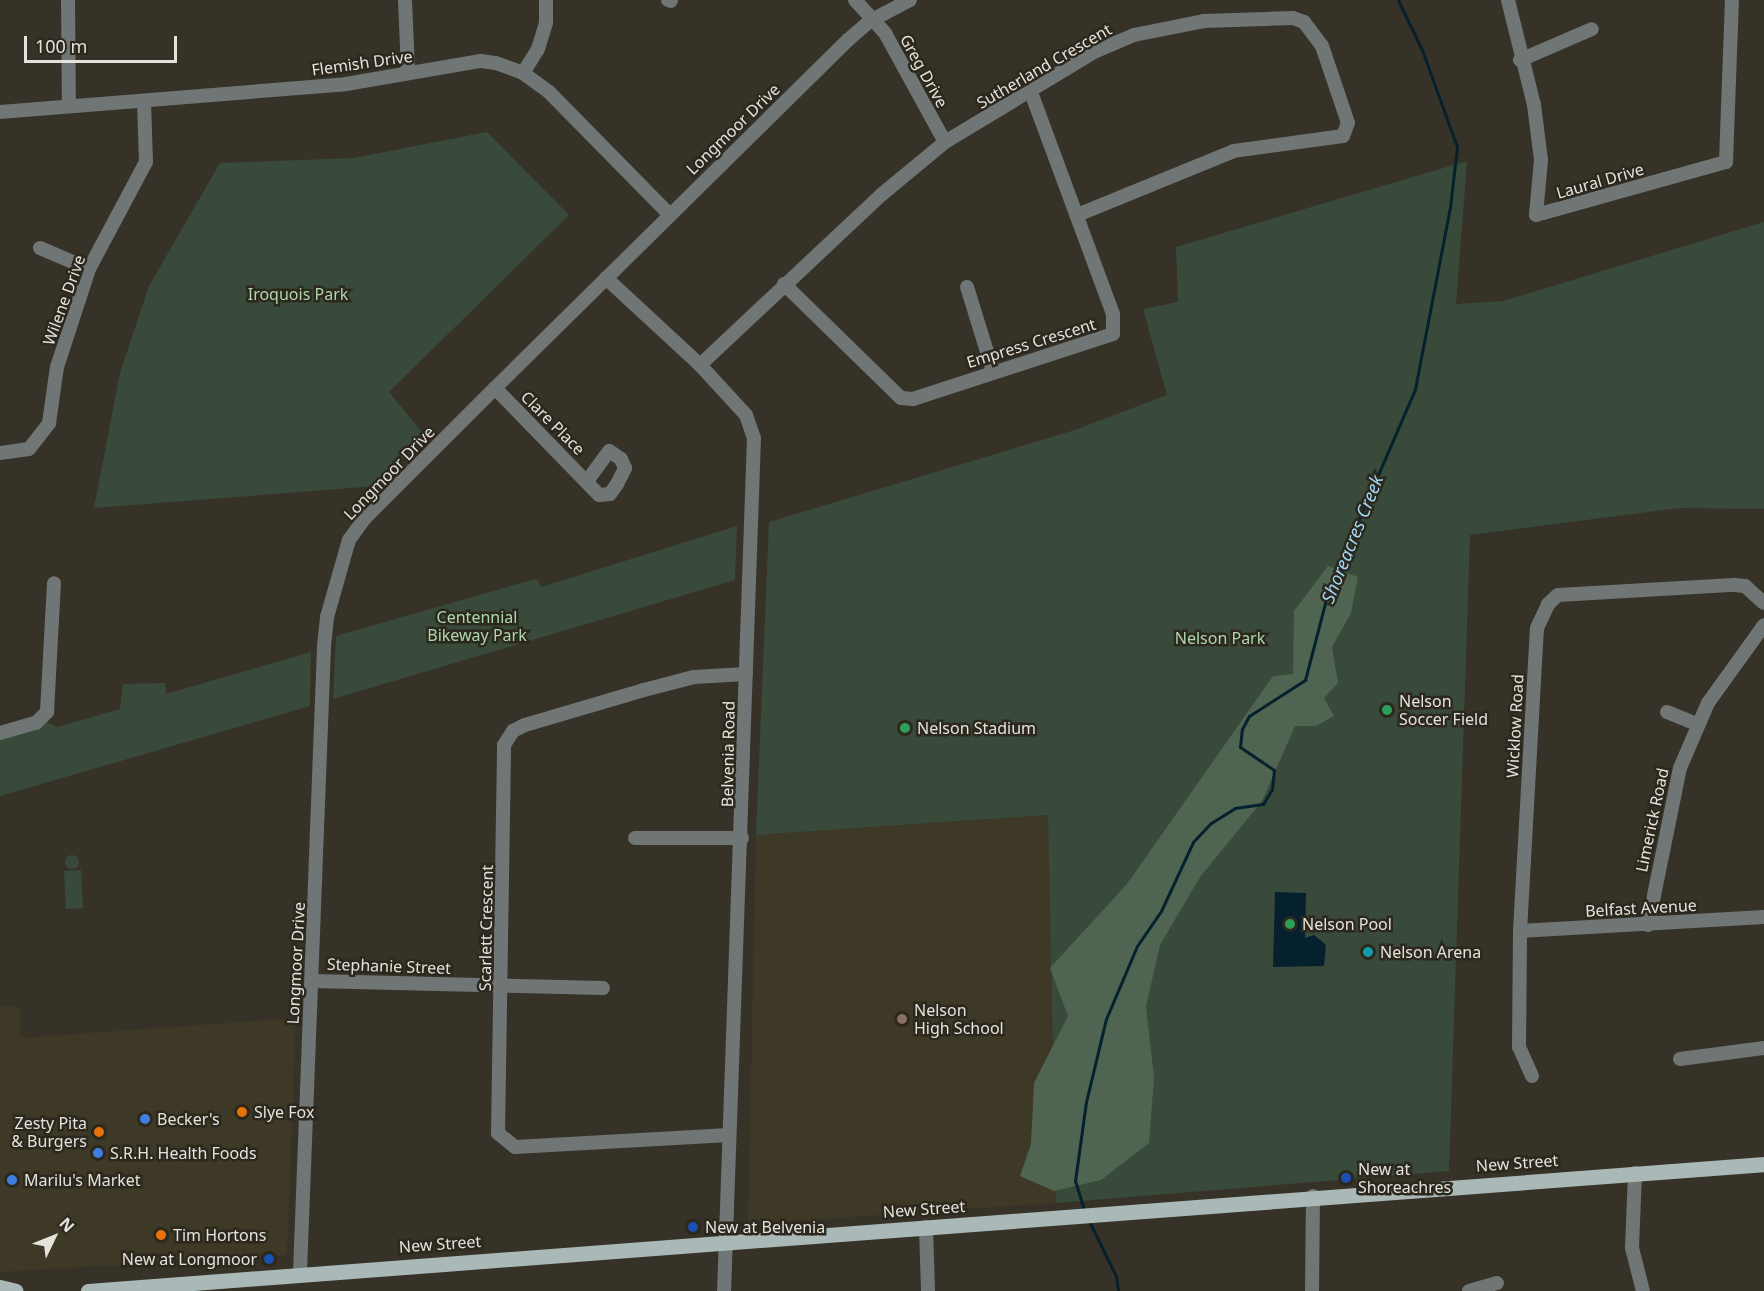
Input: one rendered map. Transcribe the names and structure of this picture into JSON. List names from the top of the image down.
{
  "streets": {
    "main road": ["New Street"],
    "street": [
      "Flemish Drive",
      "Sutherland Crescent",
      "Greg Drive",
      "Longmoor Drive",
      "Laural Drive",
      "Wilene Drive",
      "Empress Crescent",
      "Clare Place",
      "Wicklow Road",
      "Belvenia Road",
      "Limerick Road",
      "Belfast Avenue",
      "Scarlett Crescent",
      "Stephanie Street"
    ]
  },
  "crossings": [
    ["Flemish Drive", "Longmoor Drive"],
    ["Flemish Drive", "Wilene Drive"],
    ["Sutherland Crescent", "Greg Drive"],
    ["Sutherland Crescent", "Empress Crescent"],
    ["Sutherland Crescent", "Belvenia Road"],
    ["Greg Drive", "Longmoor Drive"],
    ["Longmoor Drive", "Clare Place"],
    ["Longmoor Drive", "Belvenia Road"],
    ["Longmoor Drive", "Stephanie Street"],
    ["Longmoor Drive", "New Street"],
    ["Wicklow Road", "Belfast Avenue"],
    ["Belvenia Road", "Scarlett Crescent"],
    ["Belvenia Road", "New Street"],
    ["Limerick Road", "Belfast Avenue"],
    ["Scarlett Crescent", "Stephanie Street"]
  ],
  "water": ["Shoreacres Creek"],
  "parks": ["Iroquois Park", "Centennial Bikeway Park", "Nelson Park"],
  "places": [
    "Nelson Soccer Field",
    "Nelson Stadium",
    "Nelson Pool",
    "Nelson Arena",
    "Nelson High School",
    "Slye Fox",
    "Becker's",
    "Zesty Pita & Burgers",
    "S.R.H. Health Foods",
    "New at Shoreachres",
    "Marilu's Market",
    "New at Belvenia",
    "Tim Hortons",
    "New at Longmoor"
  ],
  "scale_bar": "100 m",
  "north": "top right"
}
